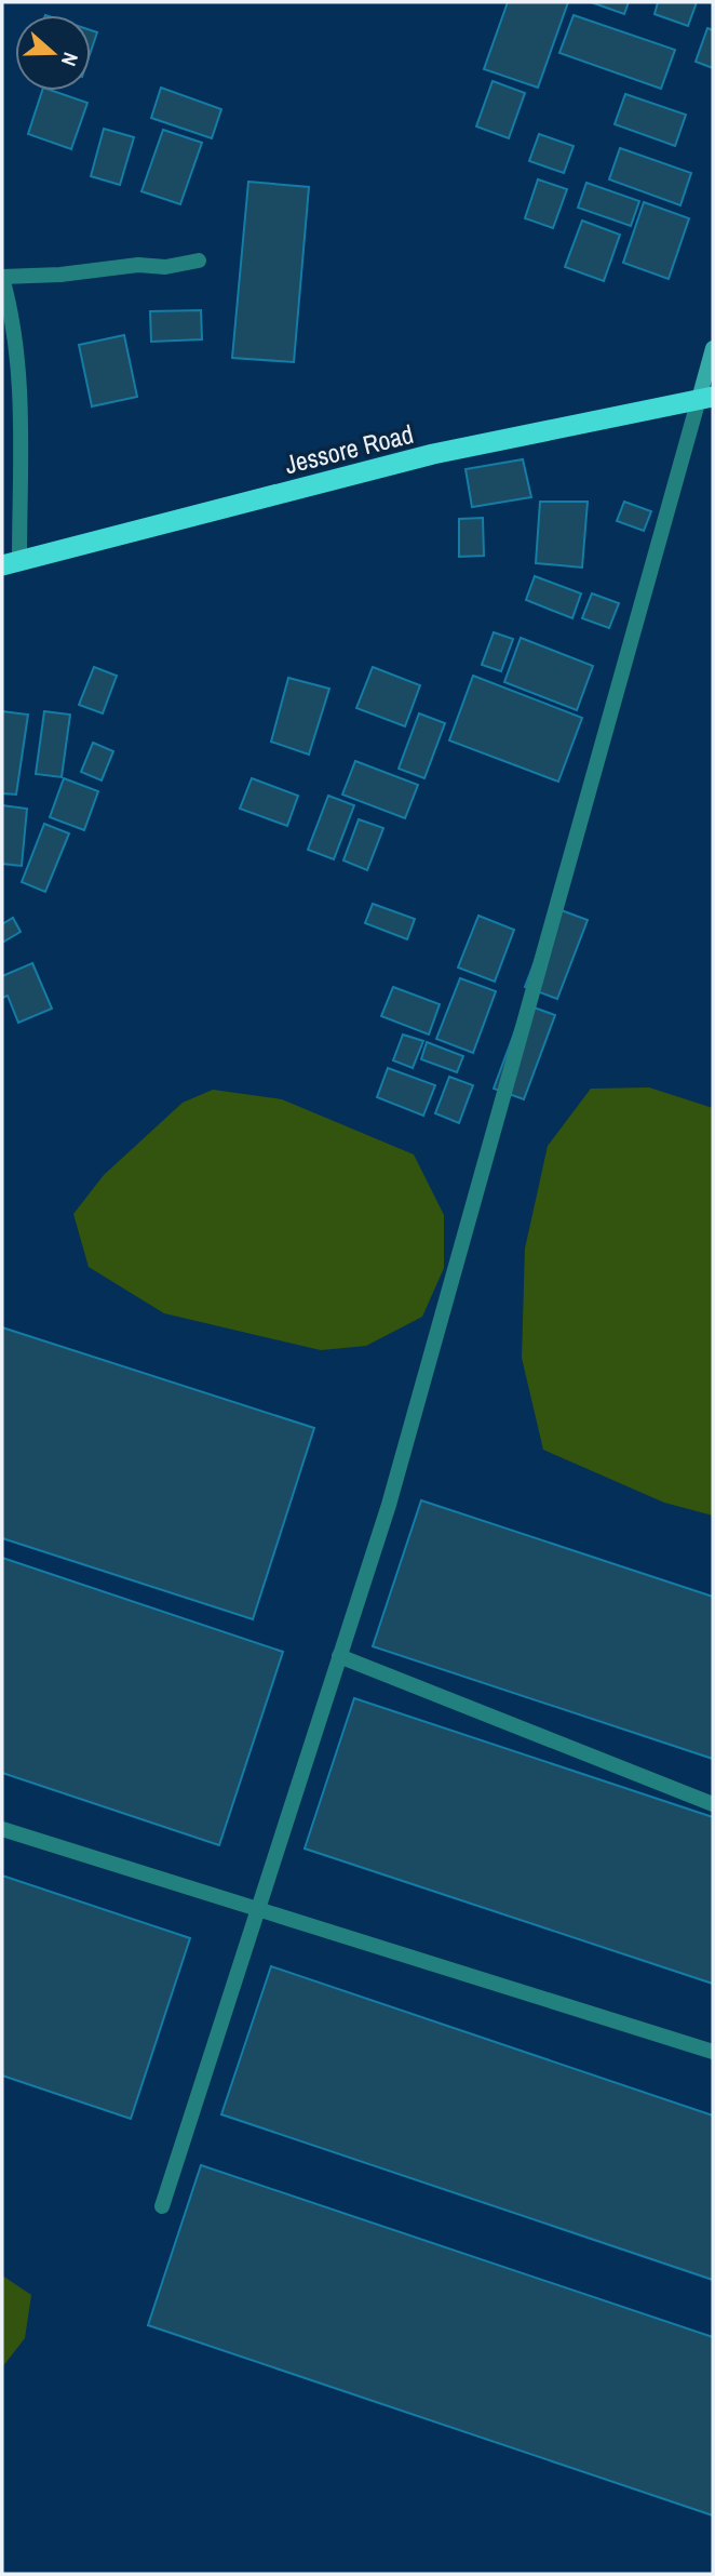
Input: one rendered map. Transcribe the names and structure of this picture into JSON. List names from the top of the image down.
{
  "streets": {
    "highway": ["Jessore Road"]
  },
  "north": "right"
}
